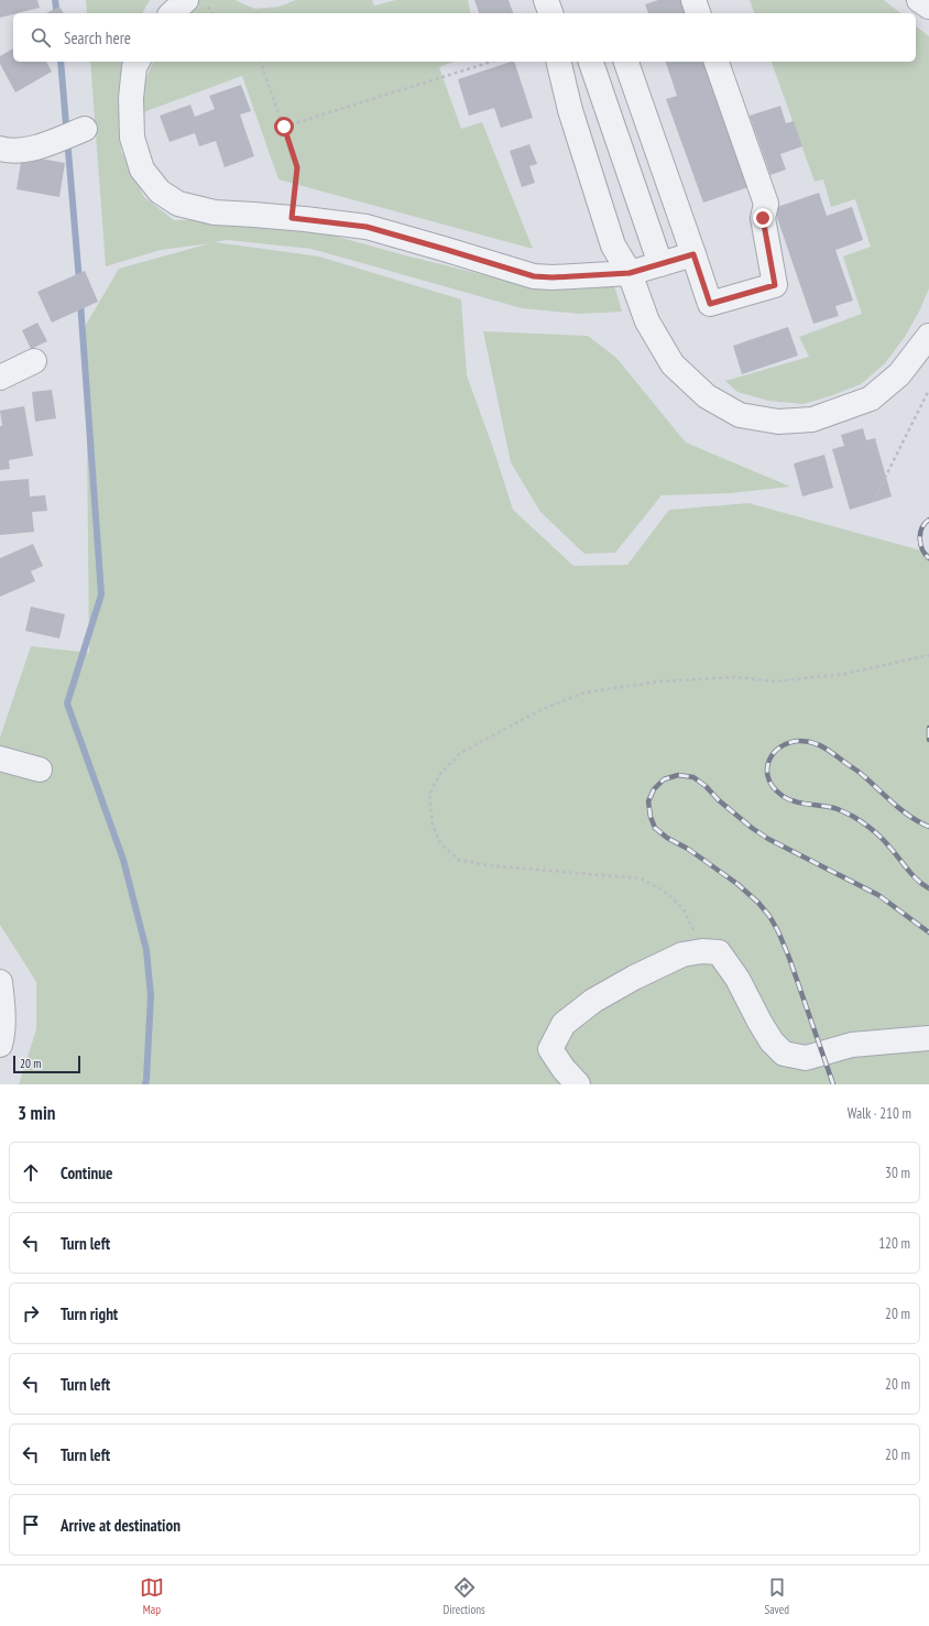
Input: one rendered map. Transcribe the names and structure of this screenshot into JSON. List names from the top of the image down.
{
  "scale_bar": "20 m",
  "page": {
    "search": "Search here",
    "scale": "20 m",
    "heading": ["3 min", "Walk · 210 m"],
    "list": [
      ["Continue", "30 m"],
      ["Turn left", "120 m"],
      ["Turn right", "20 m"],
      ["Turn left", "20 m"],
      ["Turn left", "20 m"],
      "Arrive at destination"
    ],
    "nav": ["Map", "Directions", "Saved"]
  }
}
